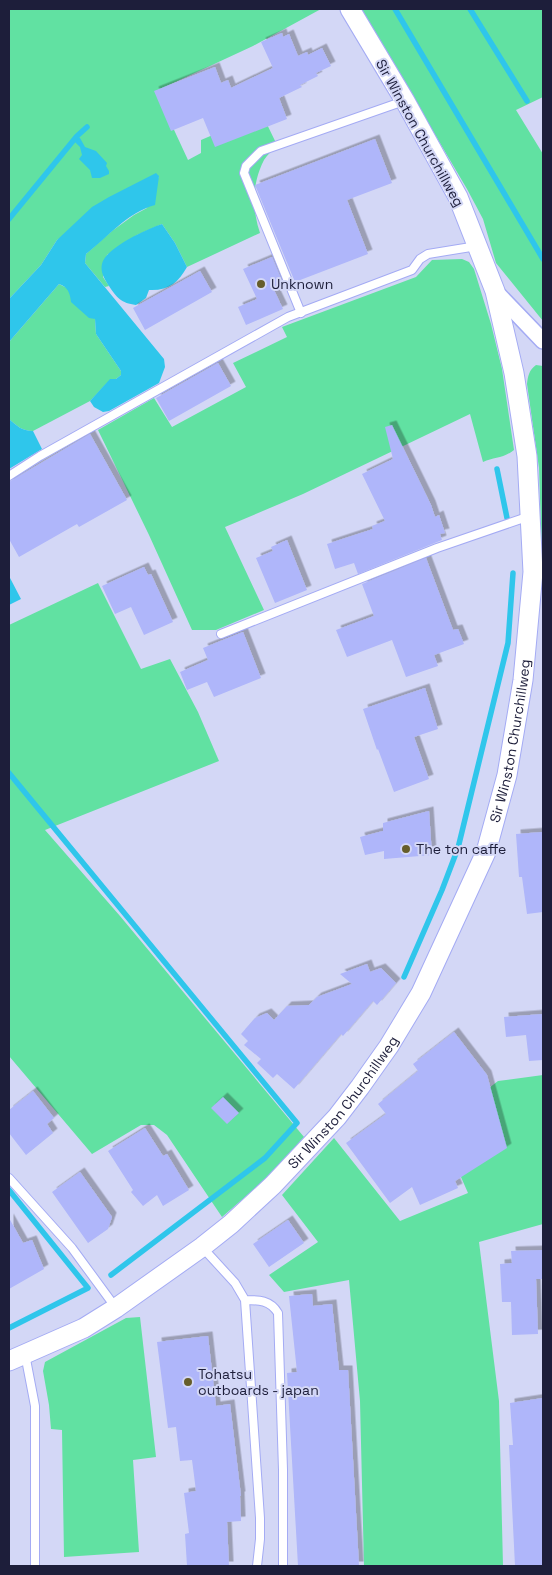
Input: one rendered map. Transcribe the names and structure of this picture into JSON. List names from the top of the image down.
{
  "streets": {
    "street": ["Sir Winston Churchillweg"]
  },
  "places": ["Unknown", "The ton caffe", "Tohatsu outboards - japan"]
}
